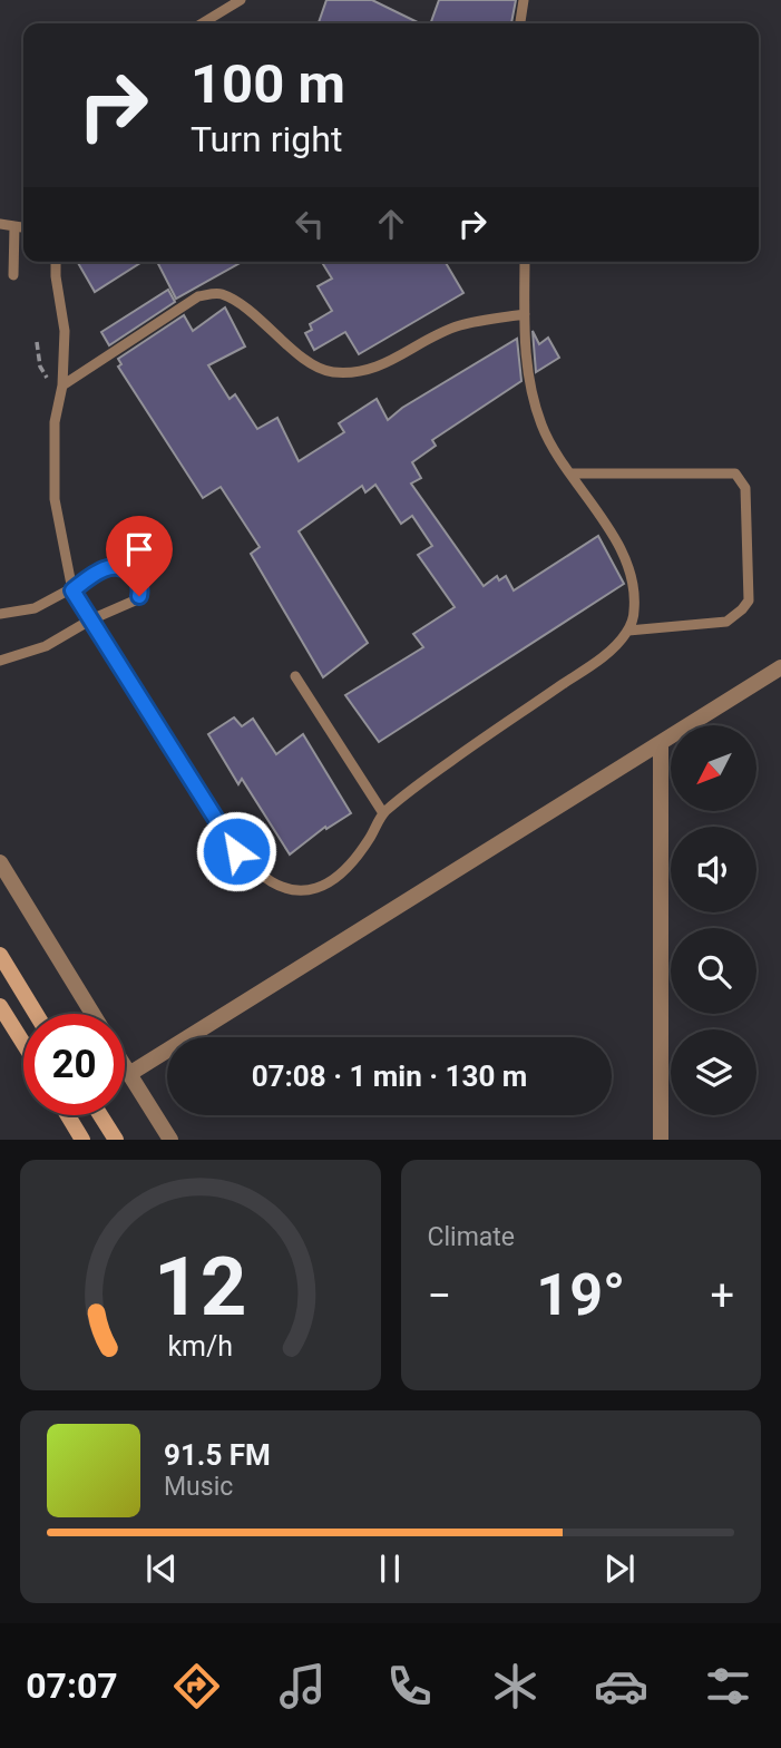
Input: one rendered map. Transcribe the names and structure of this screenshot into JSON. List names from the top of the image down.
{
  "north": "bottom left",
  "page": {
    "turn": ["100 m", "Turn right"],
    "limit": "20",
    "trip": "07:08 · 1 min · 130 m",
    "tile": "Climate",
    "heat": ["−", "19°", "+"],
    "song": ["91.5 FM", "Music"],
    "tabs": "07:07",
    "gauge": ["12", "km/h"]
  }
}
